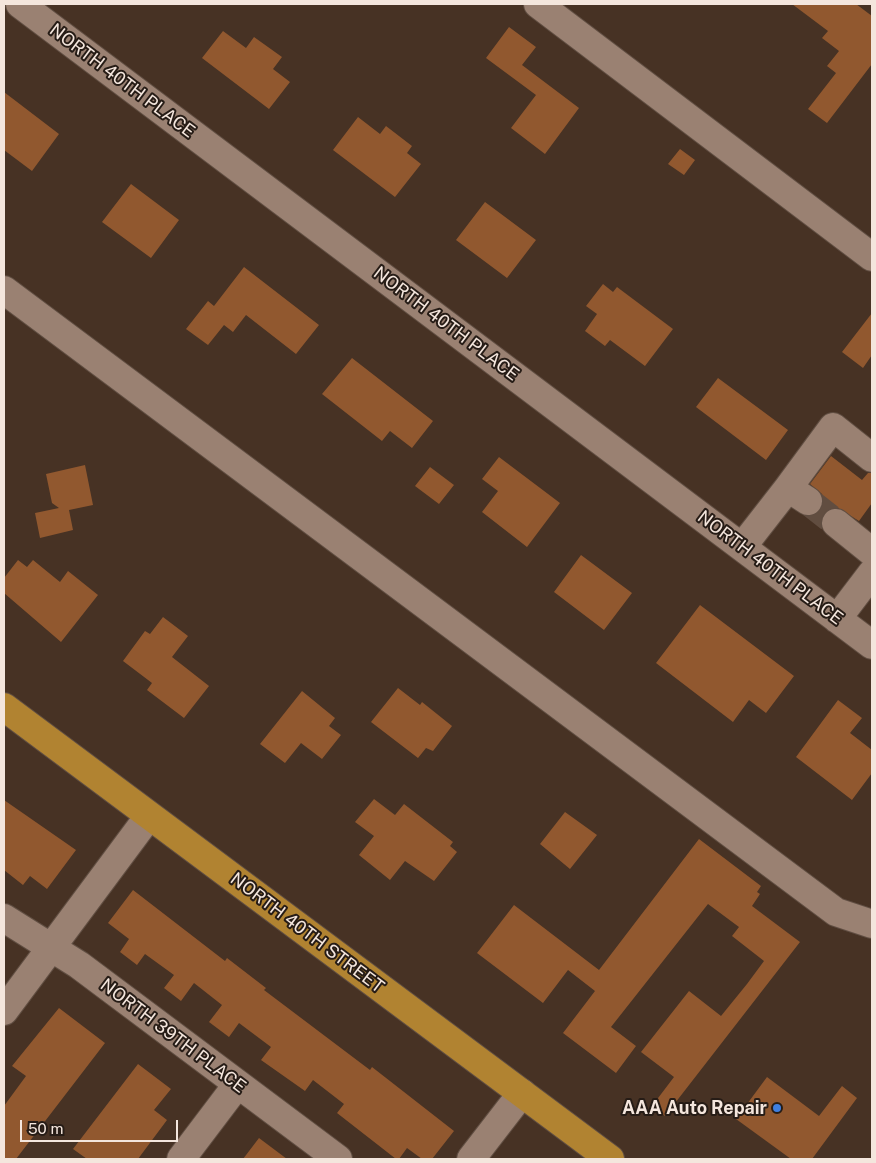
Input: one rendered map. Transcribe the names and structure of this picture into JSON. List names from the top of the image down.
{
  "streets": {
    "main road": ["NORTH 40TH STREET"],
    "street": ["NORTH 40TH PLACE", "NORTH 39TH PLACE"]
  },
  "places": ["AAA Auto Repair"],
  "scale_bar": "50 m"
}
